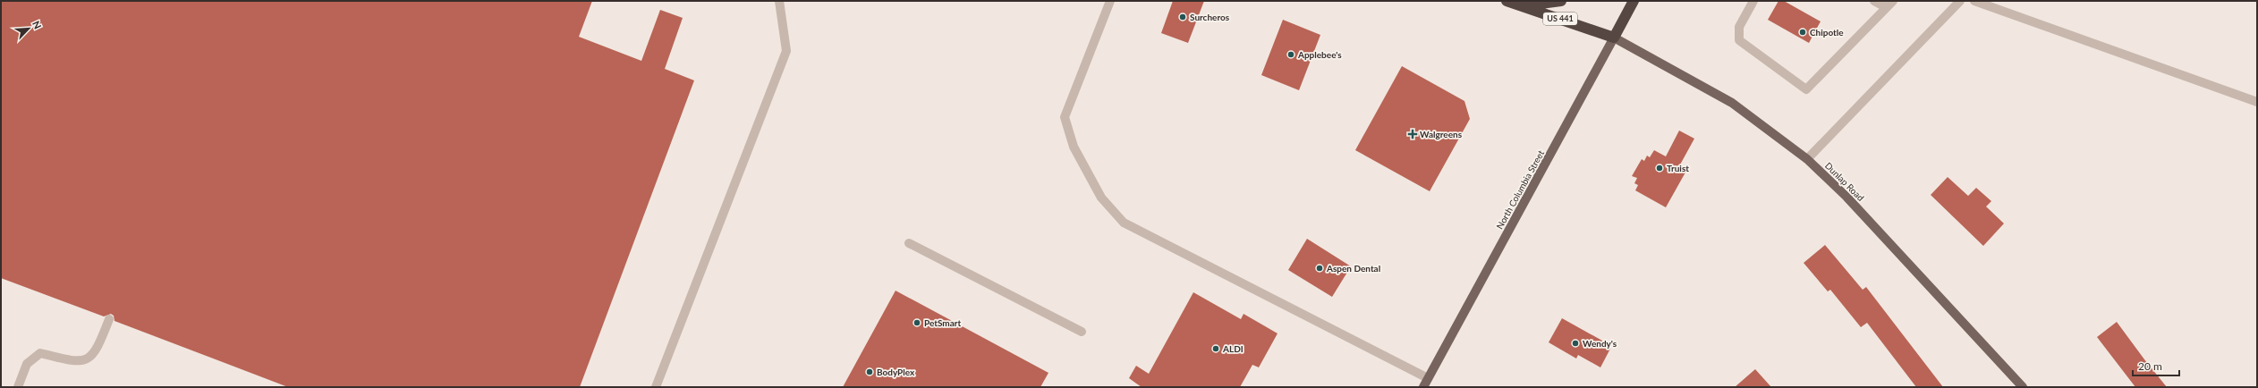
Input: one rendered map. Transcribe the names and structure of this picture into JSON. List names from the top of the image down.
{
  "streets": {
    "highway": ["US 441", "North Columbia Street"],
    "main road": ["Dunlap Road"]
  },
  "crossings": [
    ["US 441", "Dunlap Road"],
    ["US 441", "North Columbia Street"],
    ["Dunlap Road", "North Columbia Street"]
  ],
  "places": {
    "other": [
      "Surcheros",
      "Chipotle",
      "Applebee's",
      "Truist",
      "Aspen Dental",
      "PetSmart",
      "Wendy's",
      "ALDI",
      "BodyPlex"
    ],
    "health": ["Walgreens"]
  },
  "scale_bar": "20 m",
  "north": "top right"
}
